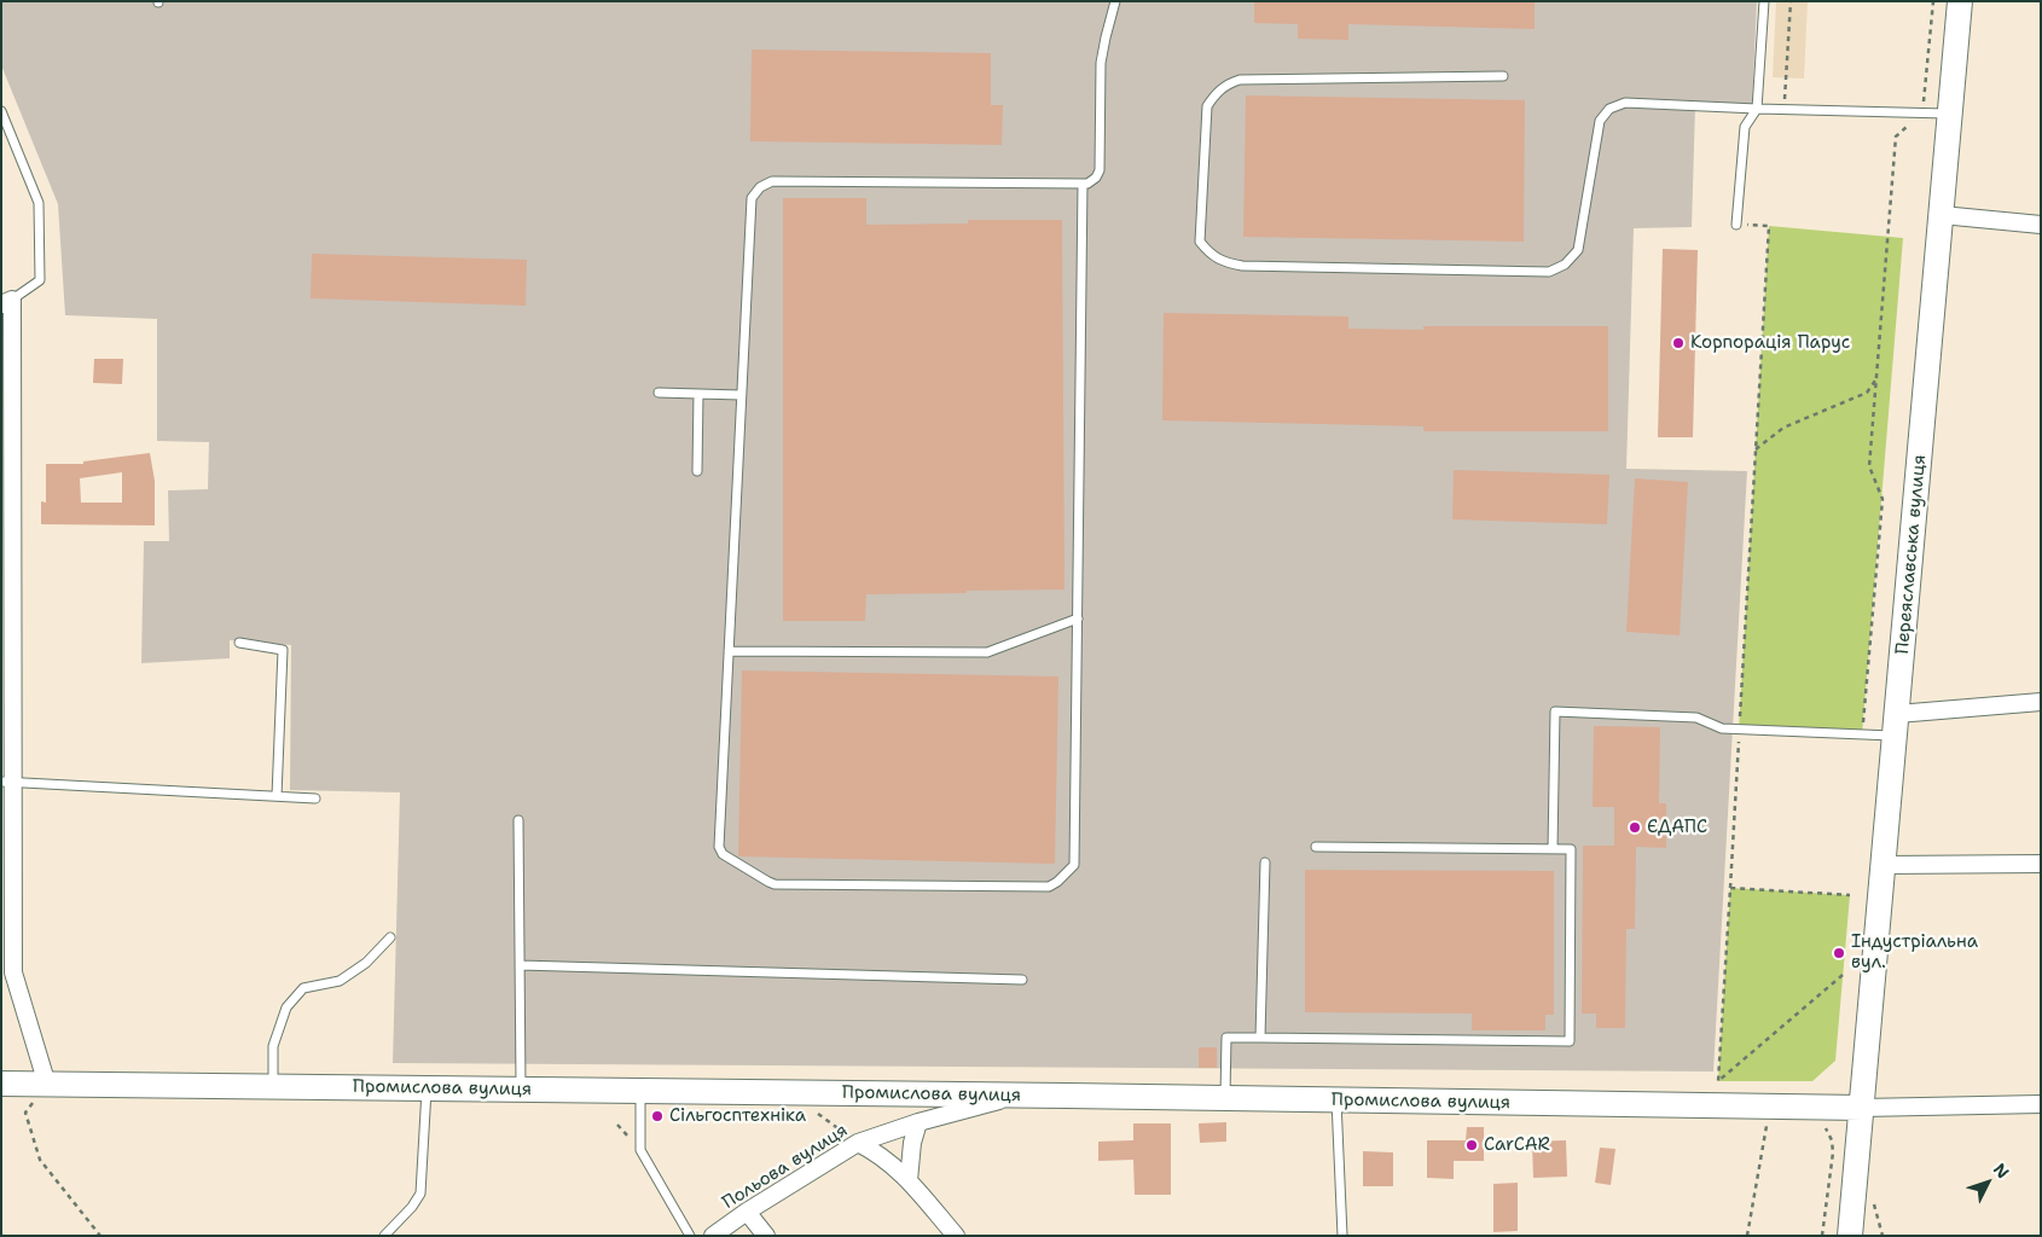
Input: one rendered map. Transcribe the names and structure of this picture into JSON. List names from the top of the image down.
{
  "streets": {
    "street": ["Переяславська вулиця", "Промислова вулиця", "Польова вулиця"]
  },
  "crossings": [
    ["Переяславська вулиця", "Промислова вулиця"],
    ["Промислова вулиця", "Польова вулиця"]
  ],
  "places": [
    "Корпорація Парус",
    "ЄДАПС",
    "Індустріальна вул.",
    "Сільгосптехніка",
    "CarCAR"
  ],
  "north": "top right"
}
